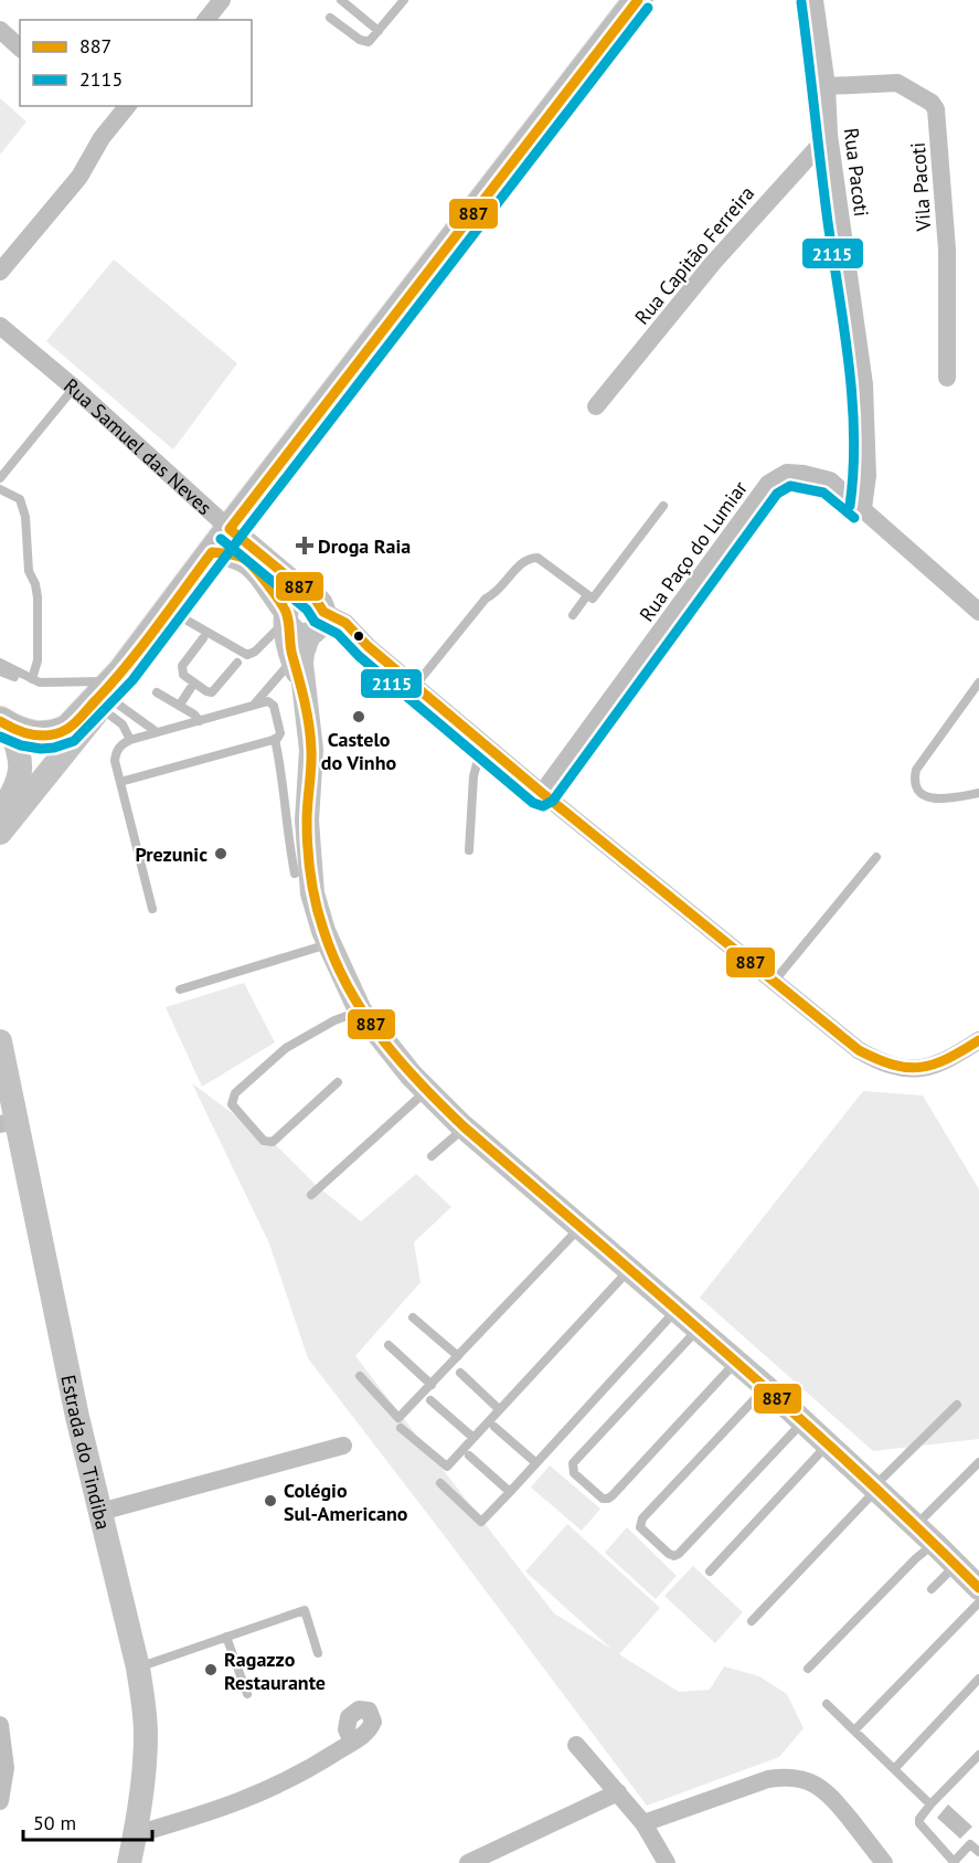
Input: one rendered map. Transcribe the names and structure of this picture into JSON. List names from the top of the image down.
{
  "streets": {
    "street": [
      "Rua Pacoti",
      "Vila Pacoti",
      "Rua Capitão Ferreira",
      "Rua Samuel das Neves",
      "Rua Paço do Lumiar",
      "Estrada do Tindiba"
    ]
  },
  "crossings": [
    ["Rua Pacoti", "Vila Pacoti"],
    ["Rua Pacoti", "Rua Capitão Ferreira"],
    ["Rua Pacoti", "Rua Paço do Lumiar"],
    ["Rua Samuel das Neves", "Rua Paço do Lumiar"]
  ],
  "places": {
    "health": ["Droga Raia"],
    "other": [
      "Castelo do Vinho",
      "Prezunic",
      "Colégio Sul-Americano",
      "Ragazzo Restaurante"
    ]
  },
  "lines": ["transit line 887", "transit line 2115"],
  "legend": ["887", "2115"],
  "scale_bar": "50 m"
}
